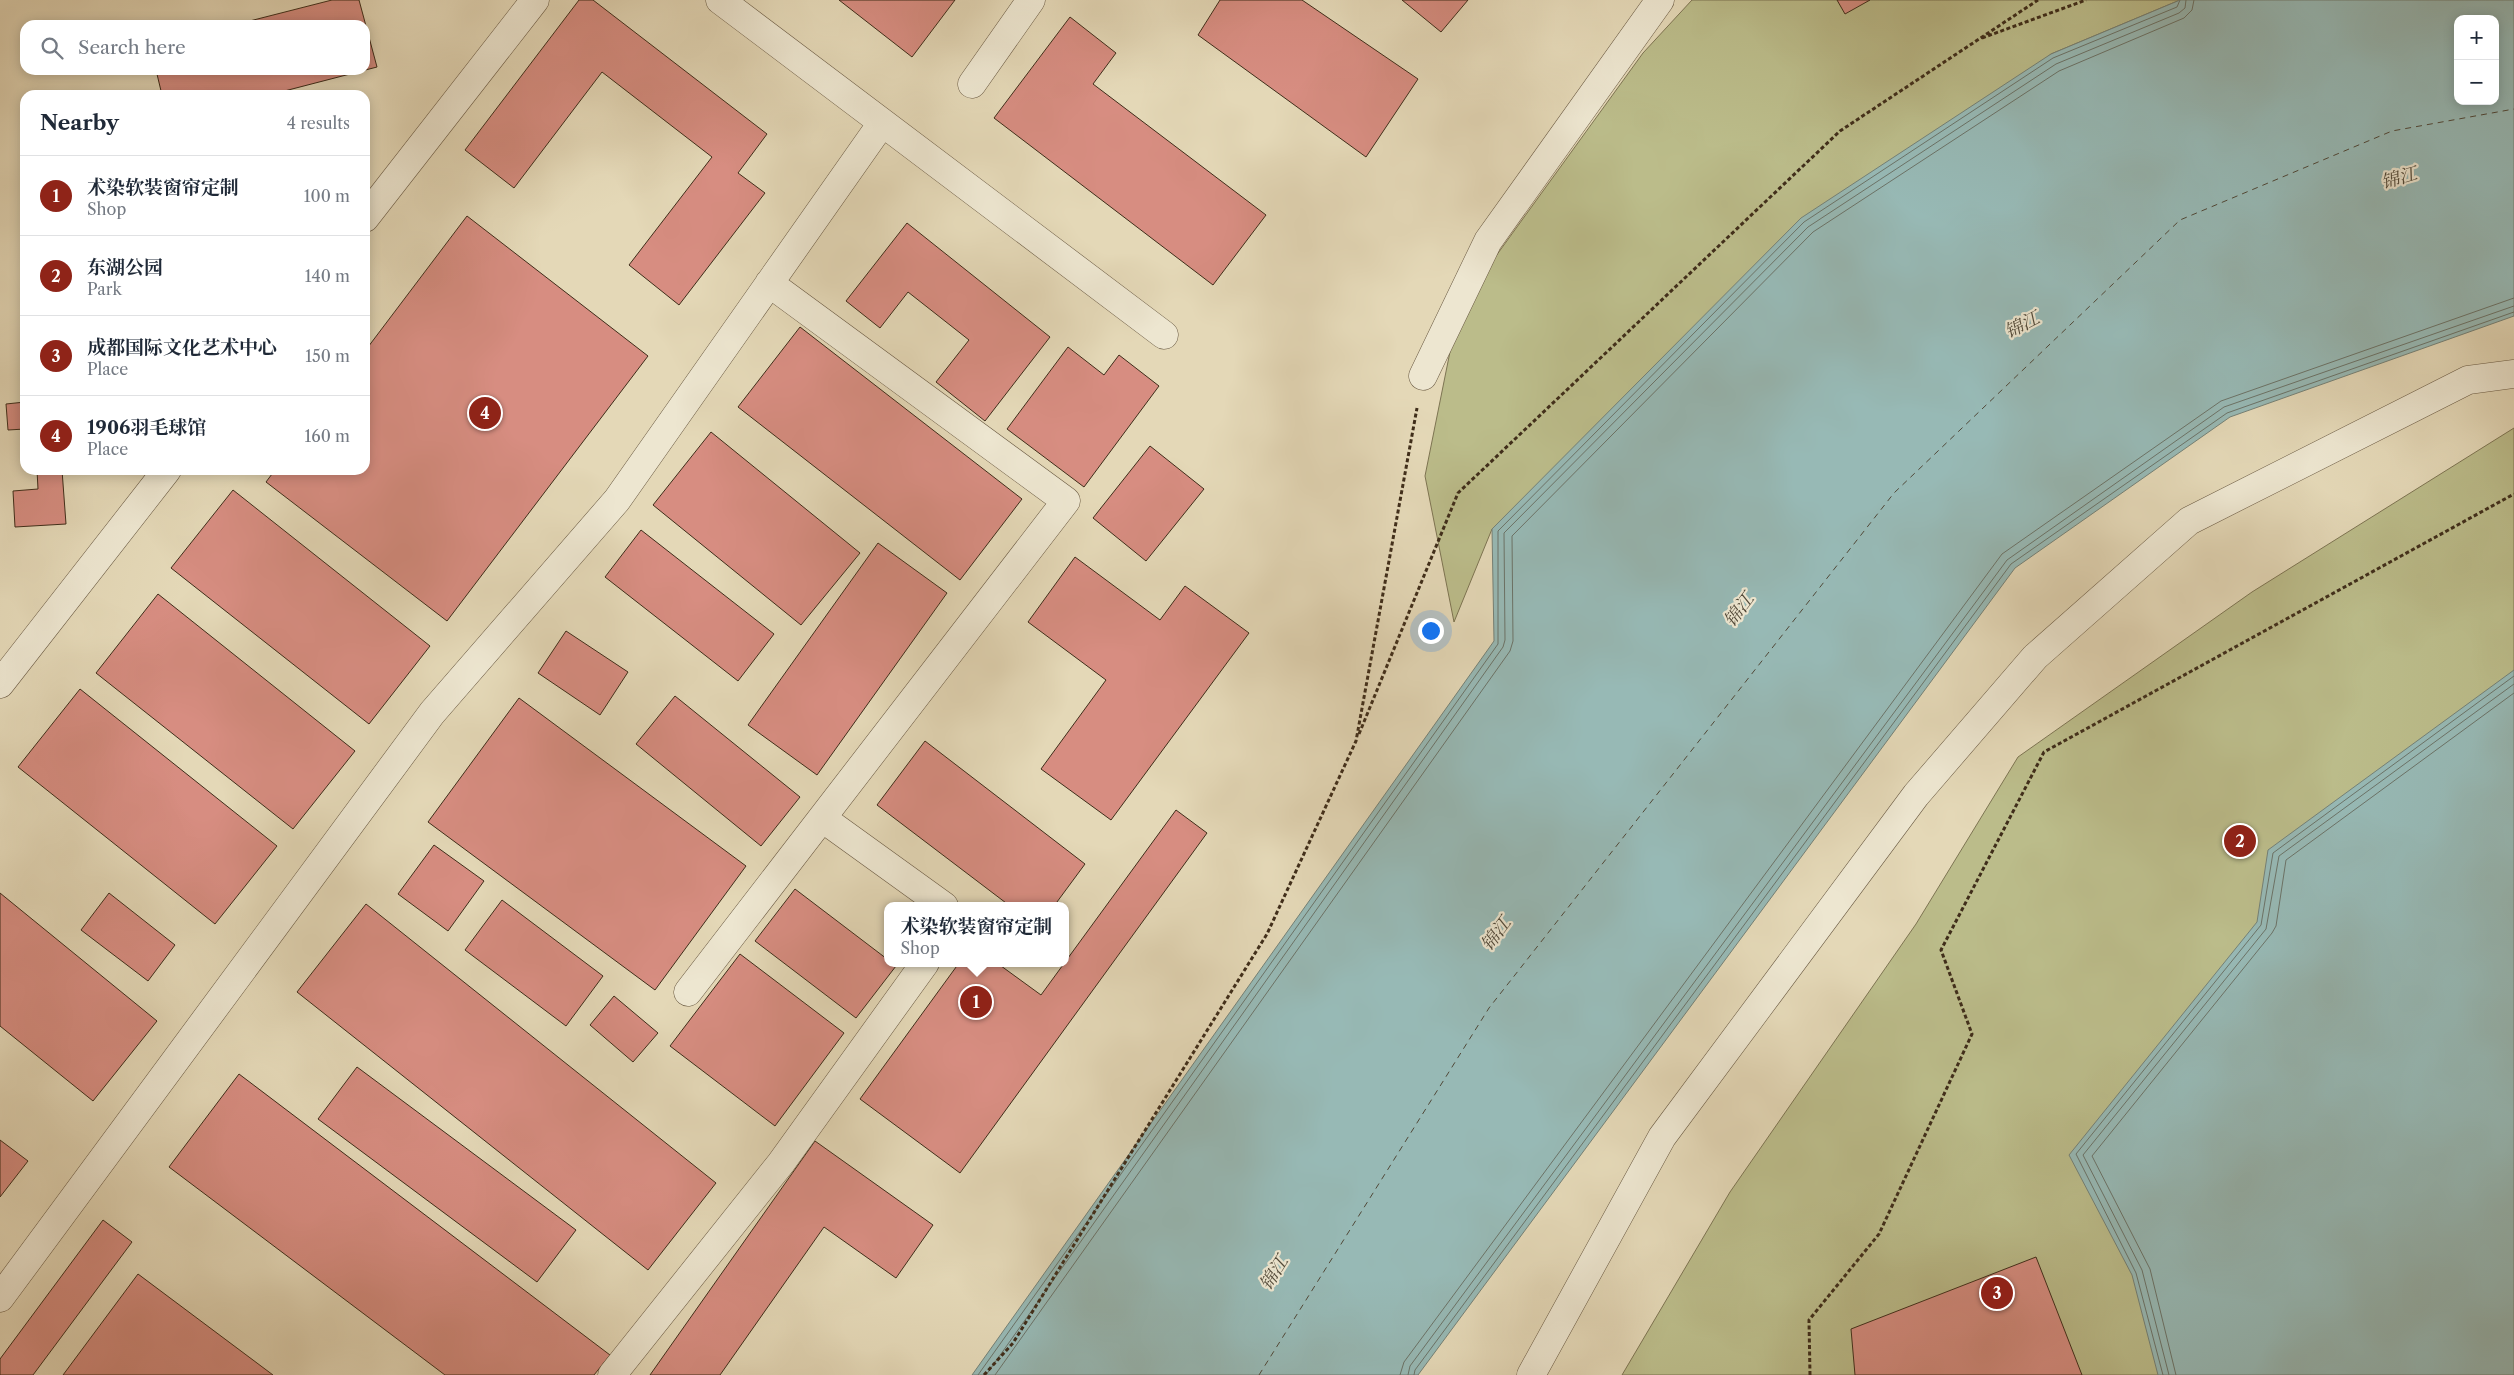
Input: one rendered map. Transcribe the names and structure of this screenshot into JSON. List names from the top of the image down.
{
  "water": ["锦江"],
  "page": {
    "map_buttons": ["+", "−"],
    "search": "Search here",
    "heading": ["Nearby", "4 results"],
    "list": [
      {
        "mark": "1",
        "name": "术染软装窗帘定制",
        "note": "Shop",
        "value": "100 m"
      },
      {
        "mark": "2",
        "name": "东湖公园",
        "note": "Park",
        "value": "140 m"
      },
      {
        "mark": "3",
        "name": "成都国际文化艺术中心",
        "note": "Place",
        "value": "150 m"
      },
      {
        "mark": "4",
        "name": "1906羽毛球馆",
        "note": "Place",
        "value": "160 m"
      }
    ],
    "pins": [
      "4",
      "2",
      "1",
      "3"
    ],
    "popup": ["术染软装窗帘定制", "Shop"]
  }
}
